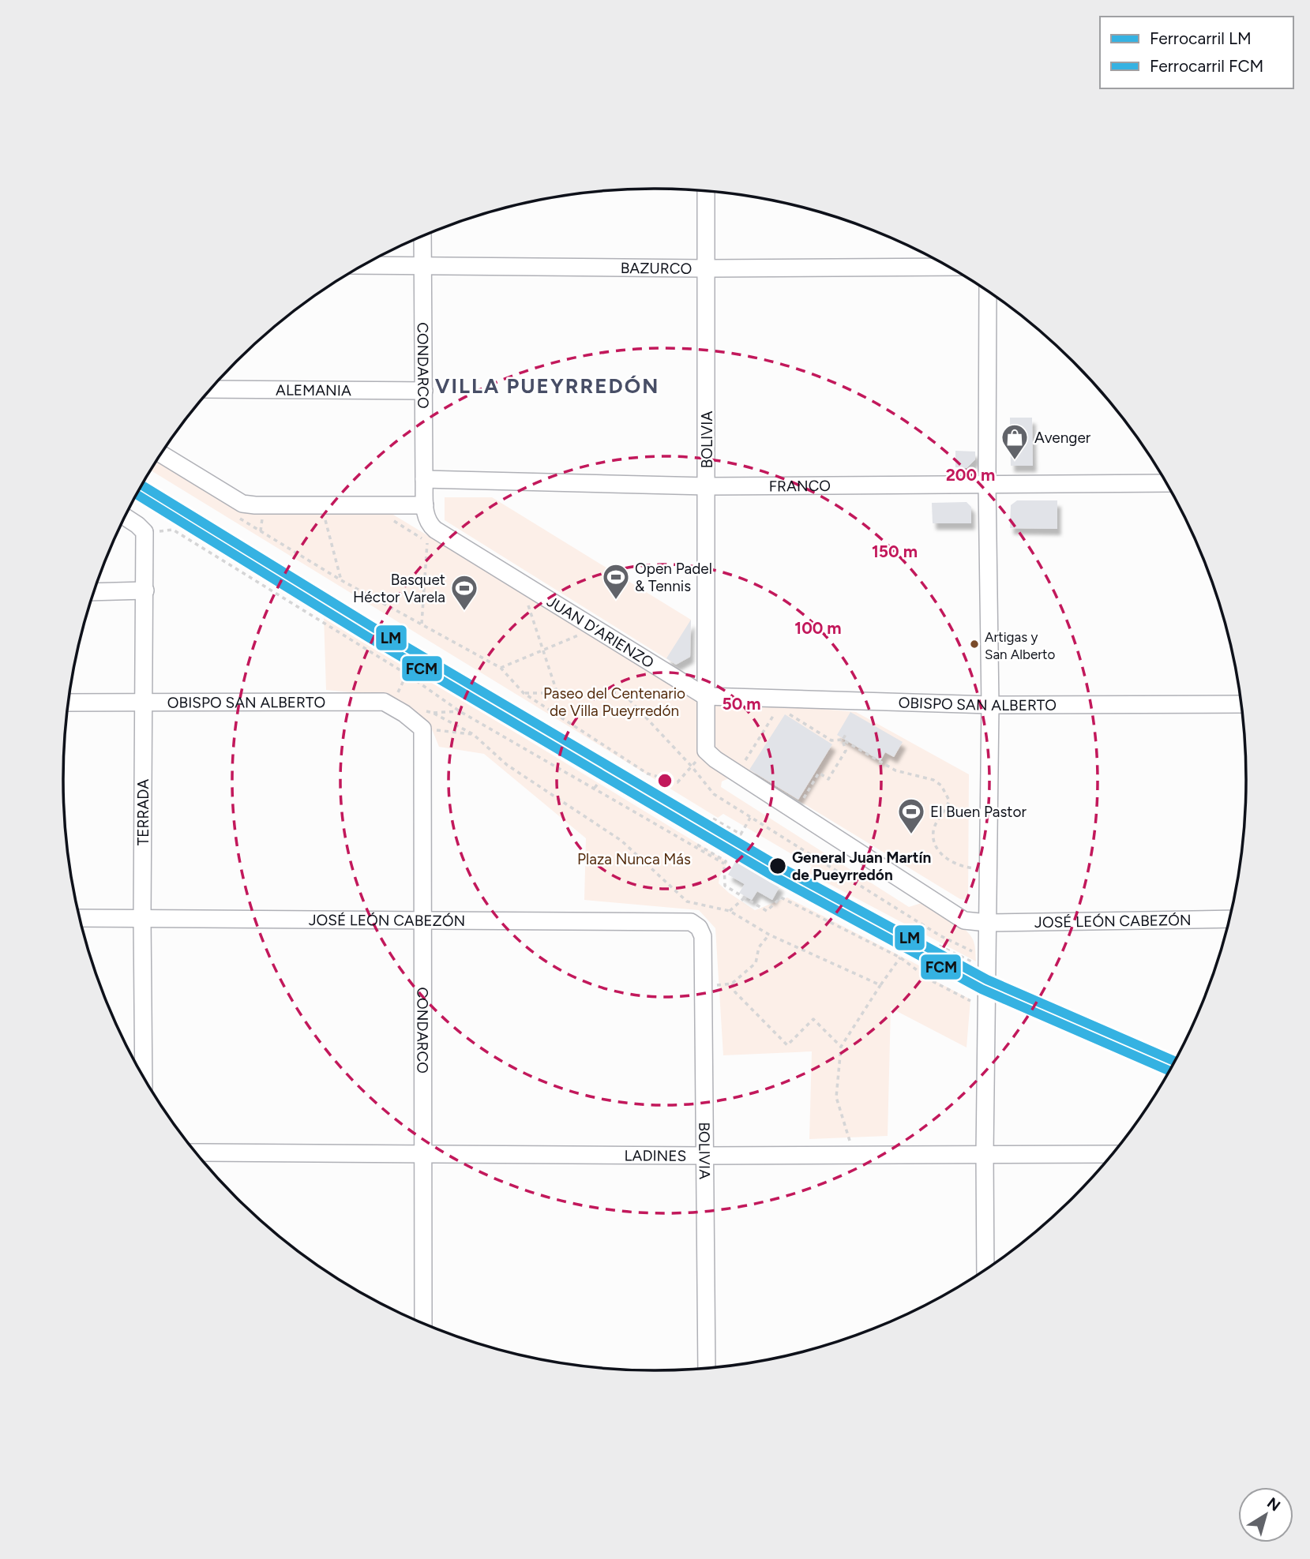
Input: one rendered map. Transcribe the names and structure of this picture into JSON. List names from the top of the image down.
{
  "streets": {
    "street": [
      "BAZURCO",
      "CONDARCO",
      "ALEMANIA",
      "BOLIVIA",
      "FRANCO",
      "JUAN D’ARIENZO",
      "OBISPO SAN ALBERTO",
      "TERRADA",
      "JOSÉ LEÓN CABEZÓN",
      "LADINES"
    ]
  },
  "crossings": [
    ["BAZURCO", "CONDARCO"],
    ["BAZURCO", "BOLIVIA"],
    ["CONDARCO", "ALEMANIA"],
    ["CONDARCO", "FRANCO"],
    ["CONDARCO", "JOSÉ LEÓN CABEZÓN"],
    ["CONDARCO", "LADINES"],
    ["BOLIVIA", "FRANCO"],
    ["BOLIVIA", "JUAN D’ARIENZO"],
    ["BOLIVIA", "OBISPO SAN ALBERTO"],
    ["BOLIVIA", "JOSÉ LEÓN CABEZÓN"],
    ["BOLIVIA", "LADINES"],
    ["JUAN D’ARIENZO", "OBISPO SAN ALBERTO"],
    ["OBISPO SAN ALBERTO", "TERRADA"],
    ["TERRADA", "JOSÉ LEÓN CABEZÓN"]
  ],
  "districts": ["VILLA PUEYRREDÓN"],
  "parks": ["Paseo del Centenario de Villa Pueyrredón", "Plaza Nunca Más"],
  "places": {
    "shop": ["Avenger"],
    "sports": ["Open Padel & Tennis", "Basquet Héctor Varela", "El Buen Pastor"],
    "other": ["Artigas y San Alberto", "General Juan Martín de Pueyrredón"]
  },
  "lines": ["rail line LM", "rail line FCM"],
  "legend": ["Ferrocarril LM", "Ferrocarril FCM"],
  "north": "top right",
  "rings": [
    "200 m",
    "150 m",
    "100 m",
    "50 m"
  ]
}
